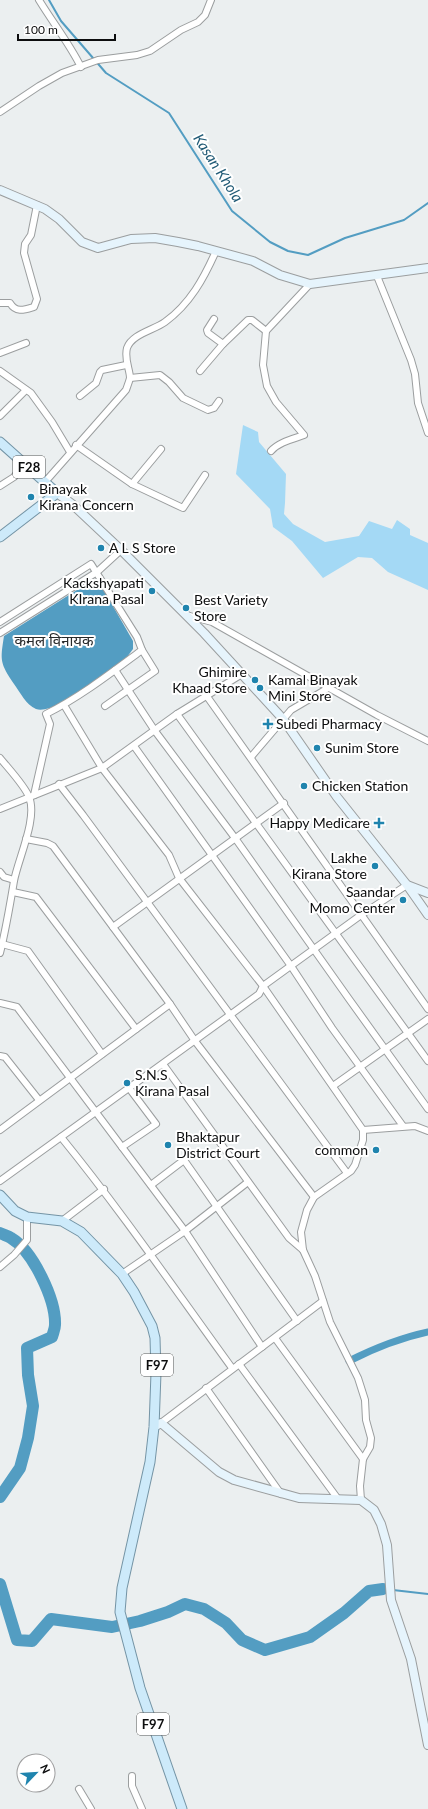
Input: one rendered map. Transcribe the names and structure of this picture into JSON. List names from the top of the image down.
{
  "streets": {
    "main road": ["F28", "F97"]
  },
  "districts": ["कमल विनायक"],
  "water": ["Kasan Khola"],
  "places": {
    "other": [
      "Binayak Kirana Concern",
      "A L S Store",
      "Kackshyapati KIrana Pasal",
      "Best Variety Store",
      "Ghimire Khaad Store",
      "Kamal Binayak Mini Store",
      "Sunim Store",
      "Chicken Station",
      "Lakhe Kirana Store",
      "Saandar Momo Center",
      "S.N.S Kirana Pasal",
      "Bhaktapur District Court",
      "common"
    ],
    "health": ["Subedi Pharmacy", "Happy Medicare"]
  },
  "scale_bar": "100 m",
  "north": "top right"
}
